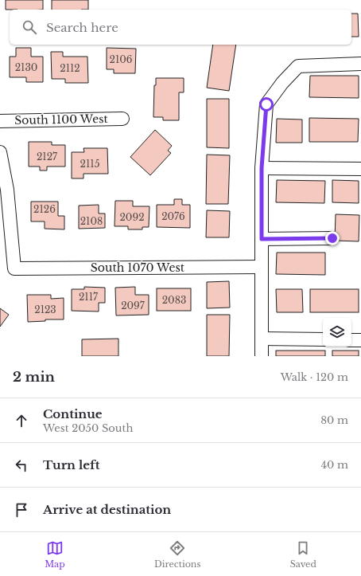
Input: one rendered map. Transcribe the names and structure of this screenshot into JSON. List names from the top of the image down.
{
  "streets": {
    "street": ["South 1100 West", "South 1070 West"]
  },
  "house_numbers": [
    "2106",
    "2130",
    "2112",
    "2127",
    "2115",
    "2126",
    "2076",
    "2092",
    "2108",
    "2117",
    "2083",
    "2097",
    "2123"
  ],
  "page": {
    "search": "Search here",
    "heading": ["2 min", "Walk · 120 m"],
    "list": [
      ["Continue", "West 2050 South", "80 m"],
      ["Turn left", "40 m"],
      "Arrive at destination"
    ],
    "nav": ["Map", "Directions", "Saved"]
  }
}
